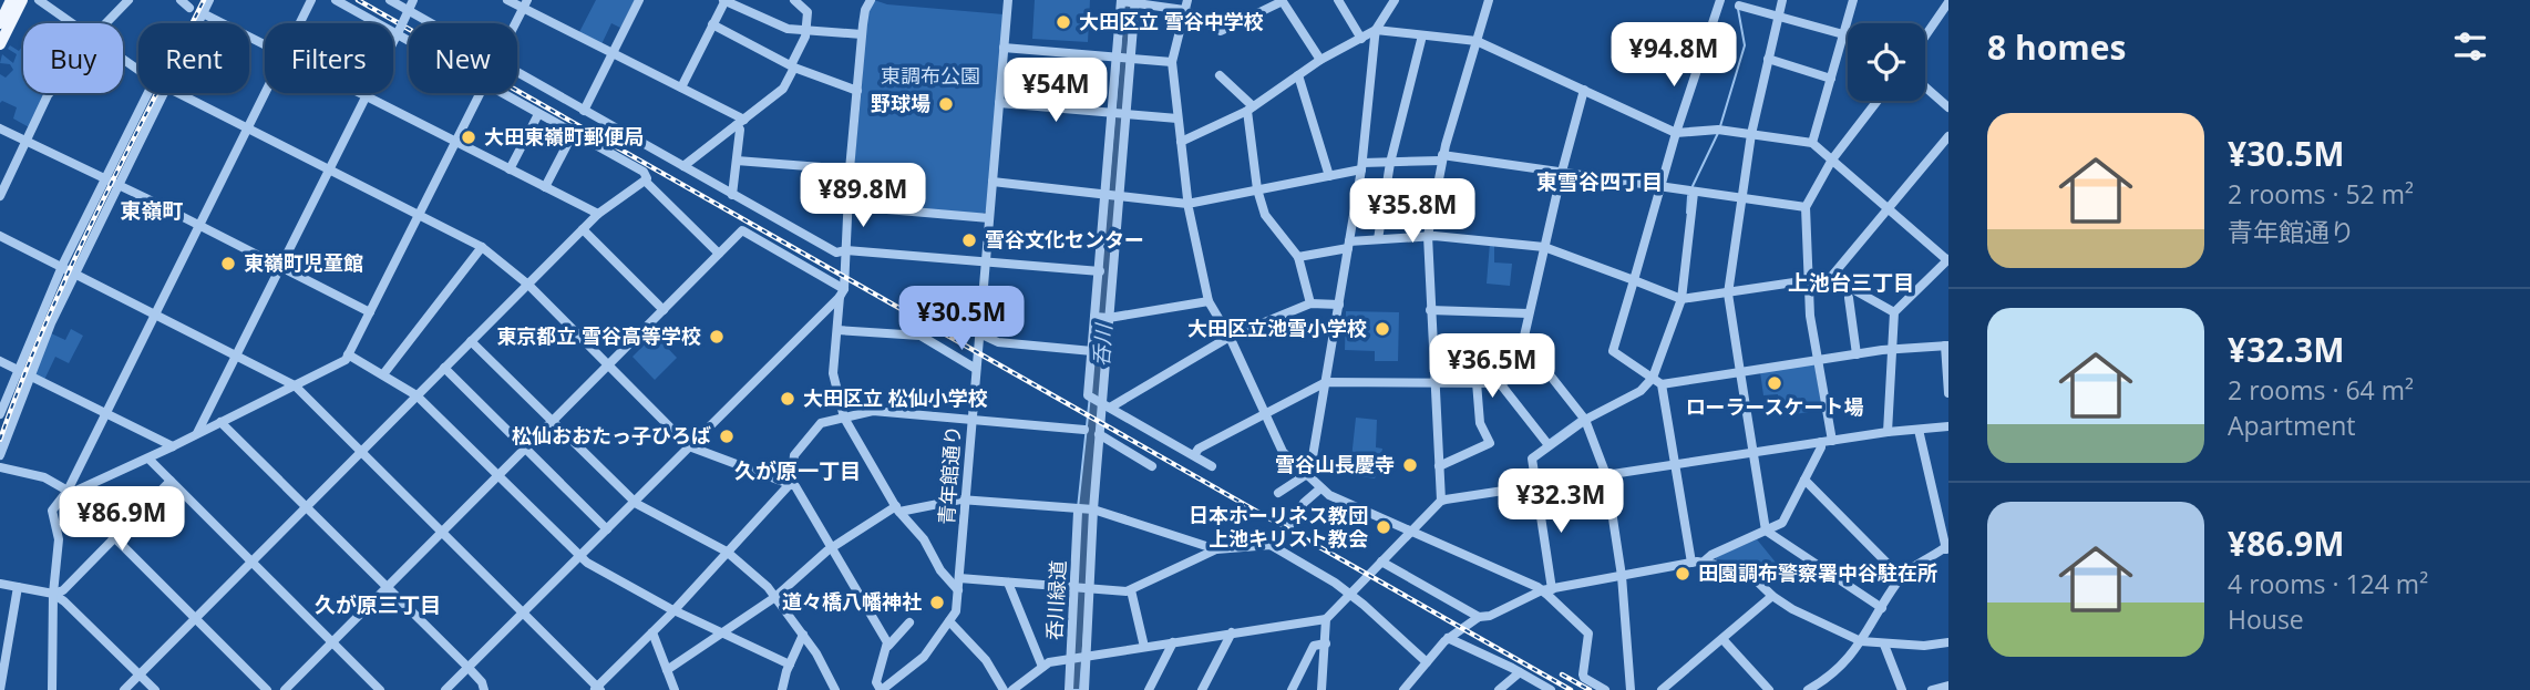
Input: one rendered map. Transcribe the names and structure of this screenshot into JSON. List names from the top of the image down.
{
  "streets": {
    "street": ["青年館通り", "呑川緑道"]
  },
  "districts": [
    "東雪谷四丁目",
    "東嶺町",
    "上池台三丁目",
    "久が原一丁目",
    "久が原三丁目"
  ],
  "water": ["呑川"],
  "parks": ["東調布公園"],
  "places": [
    "大田区立 雪谷中学校",
    "野球場",
    "大田東嶺町郵便局",
    "雪谷文化センター",
    "東嶺町児童館",
    "大田区立池雪小学校",
    "東京都立 雪谷高等学校",
    "ローラースケート場",
    "大田区立 松仙小学校",
    "松仙おおたっ子ひろば",
    "雪谷山長慶寺",
    "日本ホーリネス教団 上池キリスト教会",
    "田園調布警察署中谷駐在所",
    "道々橋八幡神社"
  ],
  "page": {
    "heading": "8 homes",
    "price": [
      "¥94.8M",
      "¥54M",
      "¥89.8M",
      "¥35.8M",
      "¥30.5M",
      "¥36.5M",
      "¥32.3M",
      "¥86.9M"
    ],
    "chip": [
      "Buy",
      "Rent",
      "Filters",
      "New"
    ],
    "list": [
      {
        "name": "¥30.5M",
        "note": "2 rooms · 52 m² · 青年館通り"
      },
      {
        "name": "¥32.3M",
        "note": "2 rooms · 64 m² · Apartment"
      },
      {
        "name": "¥86.9M",
        "note": "4 rooms · 124 m² · House"
      }
    ]
  }
}
